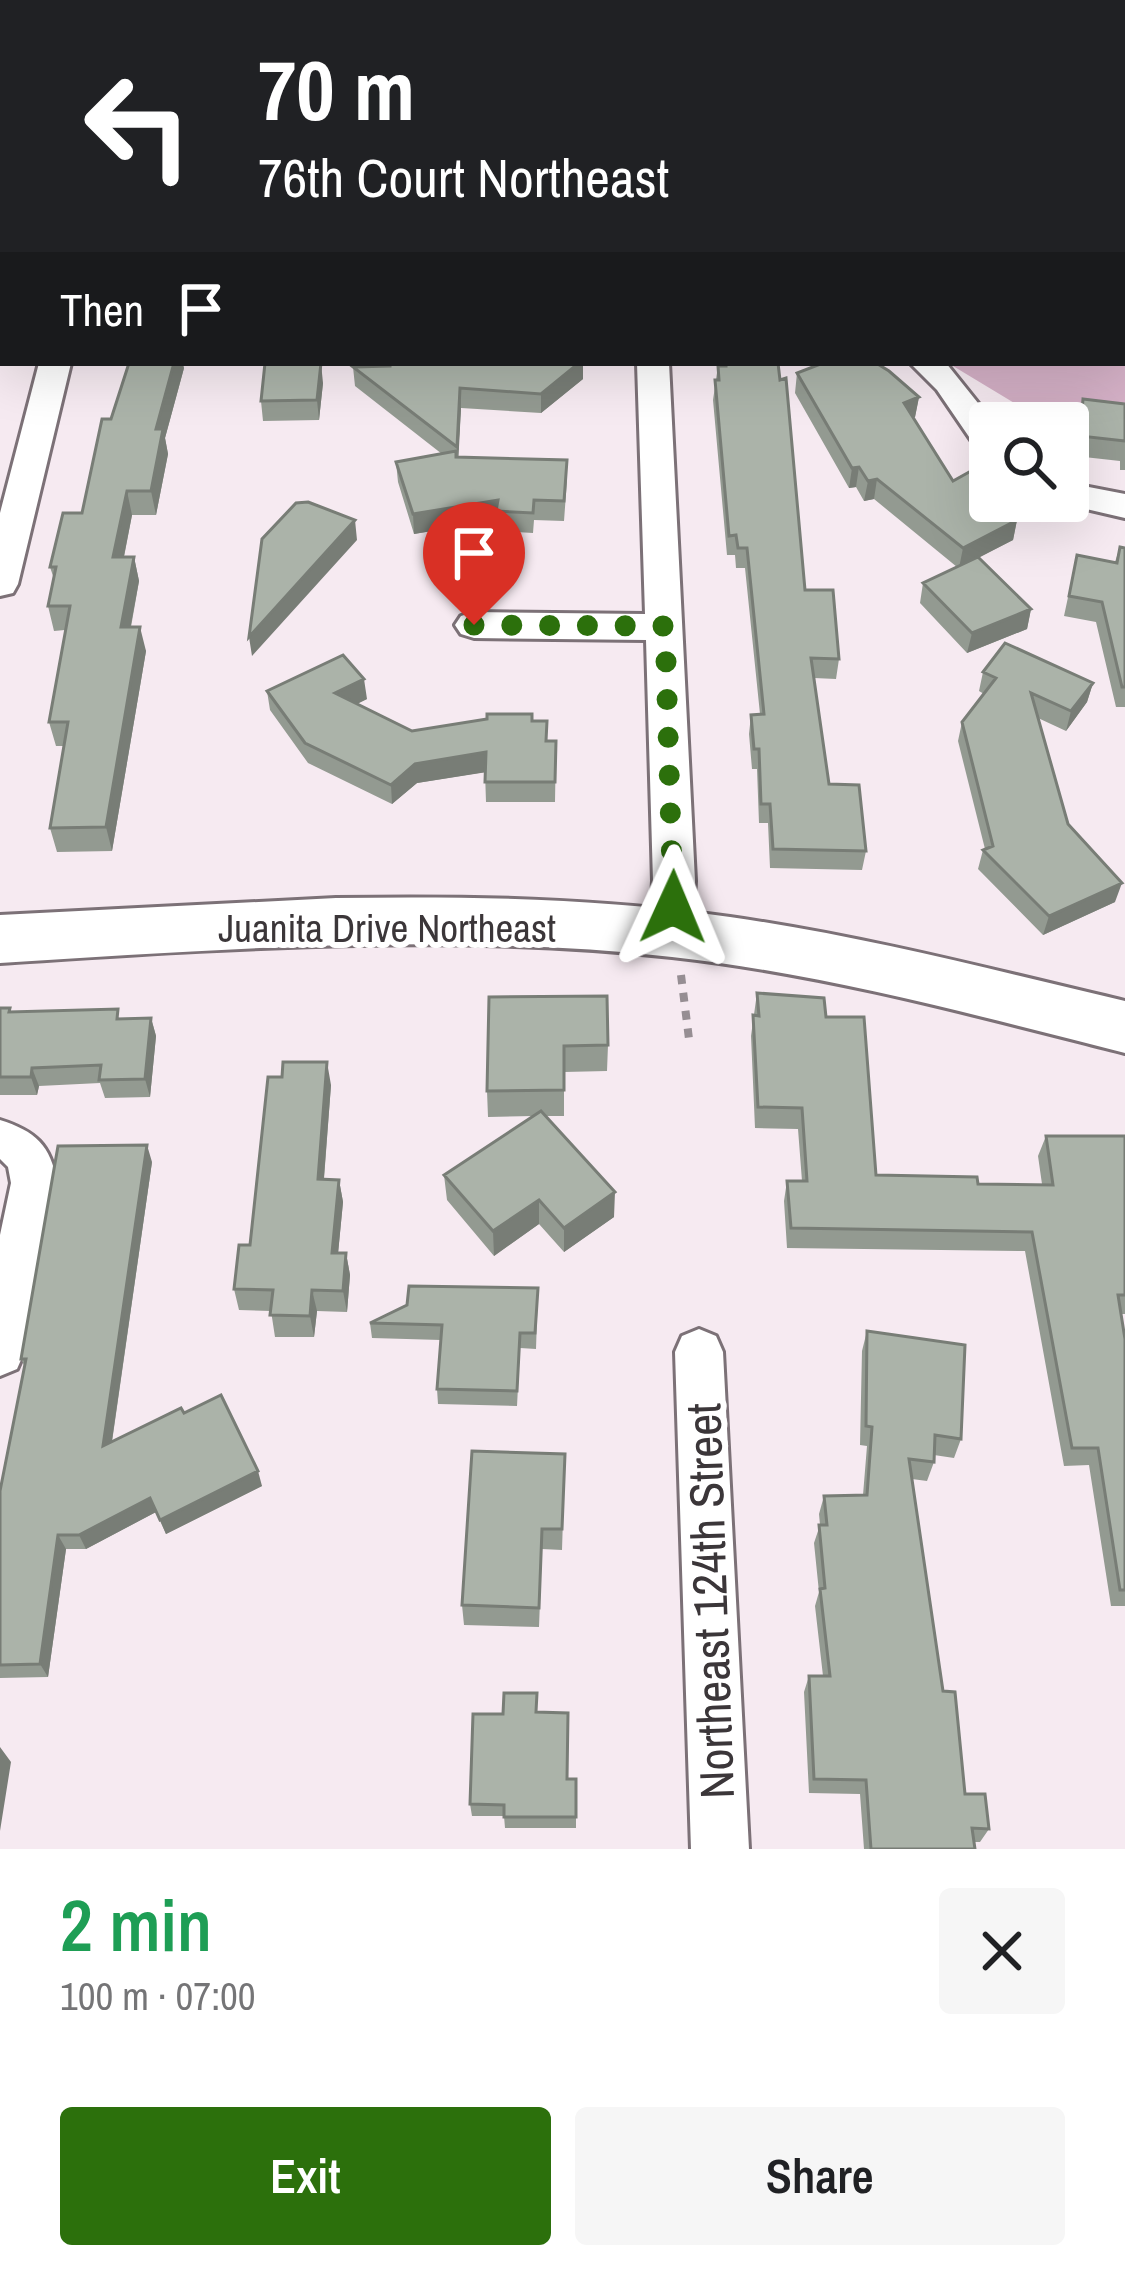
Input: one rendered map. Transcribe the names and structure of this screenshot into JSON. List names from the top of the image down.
{
  "streets": {
    "main road": ["Juanita Drive Northeast"],
    "street": ["Northeast 124th Street"]
  },
  "page": {
    "turn": ["70 m", "76th Court Northeast"],
    "then": "Then",
    "heading": ["2 min", "100 m · 07:00"],
    "buttons": ["Exit", "Share"]
  }
}
